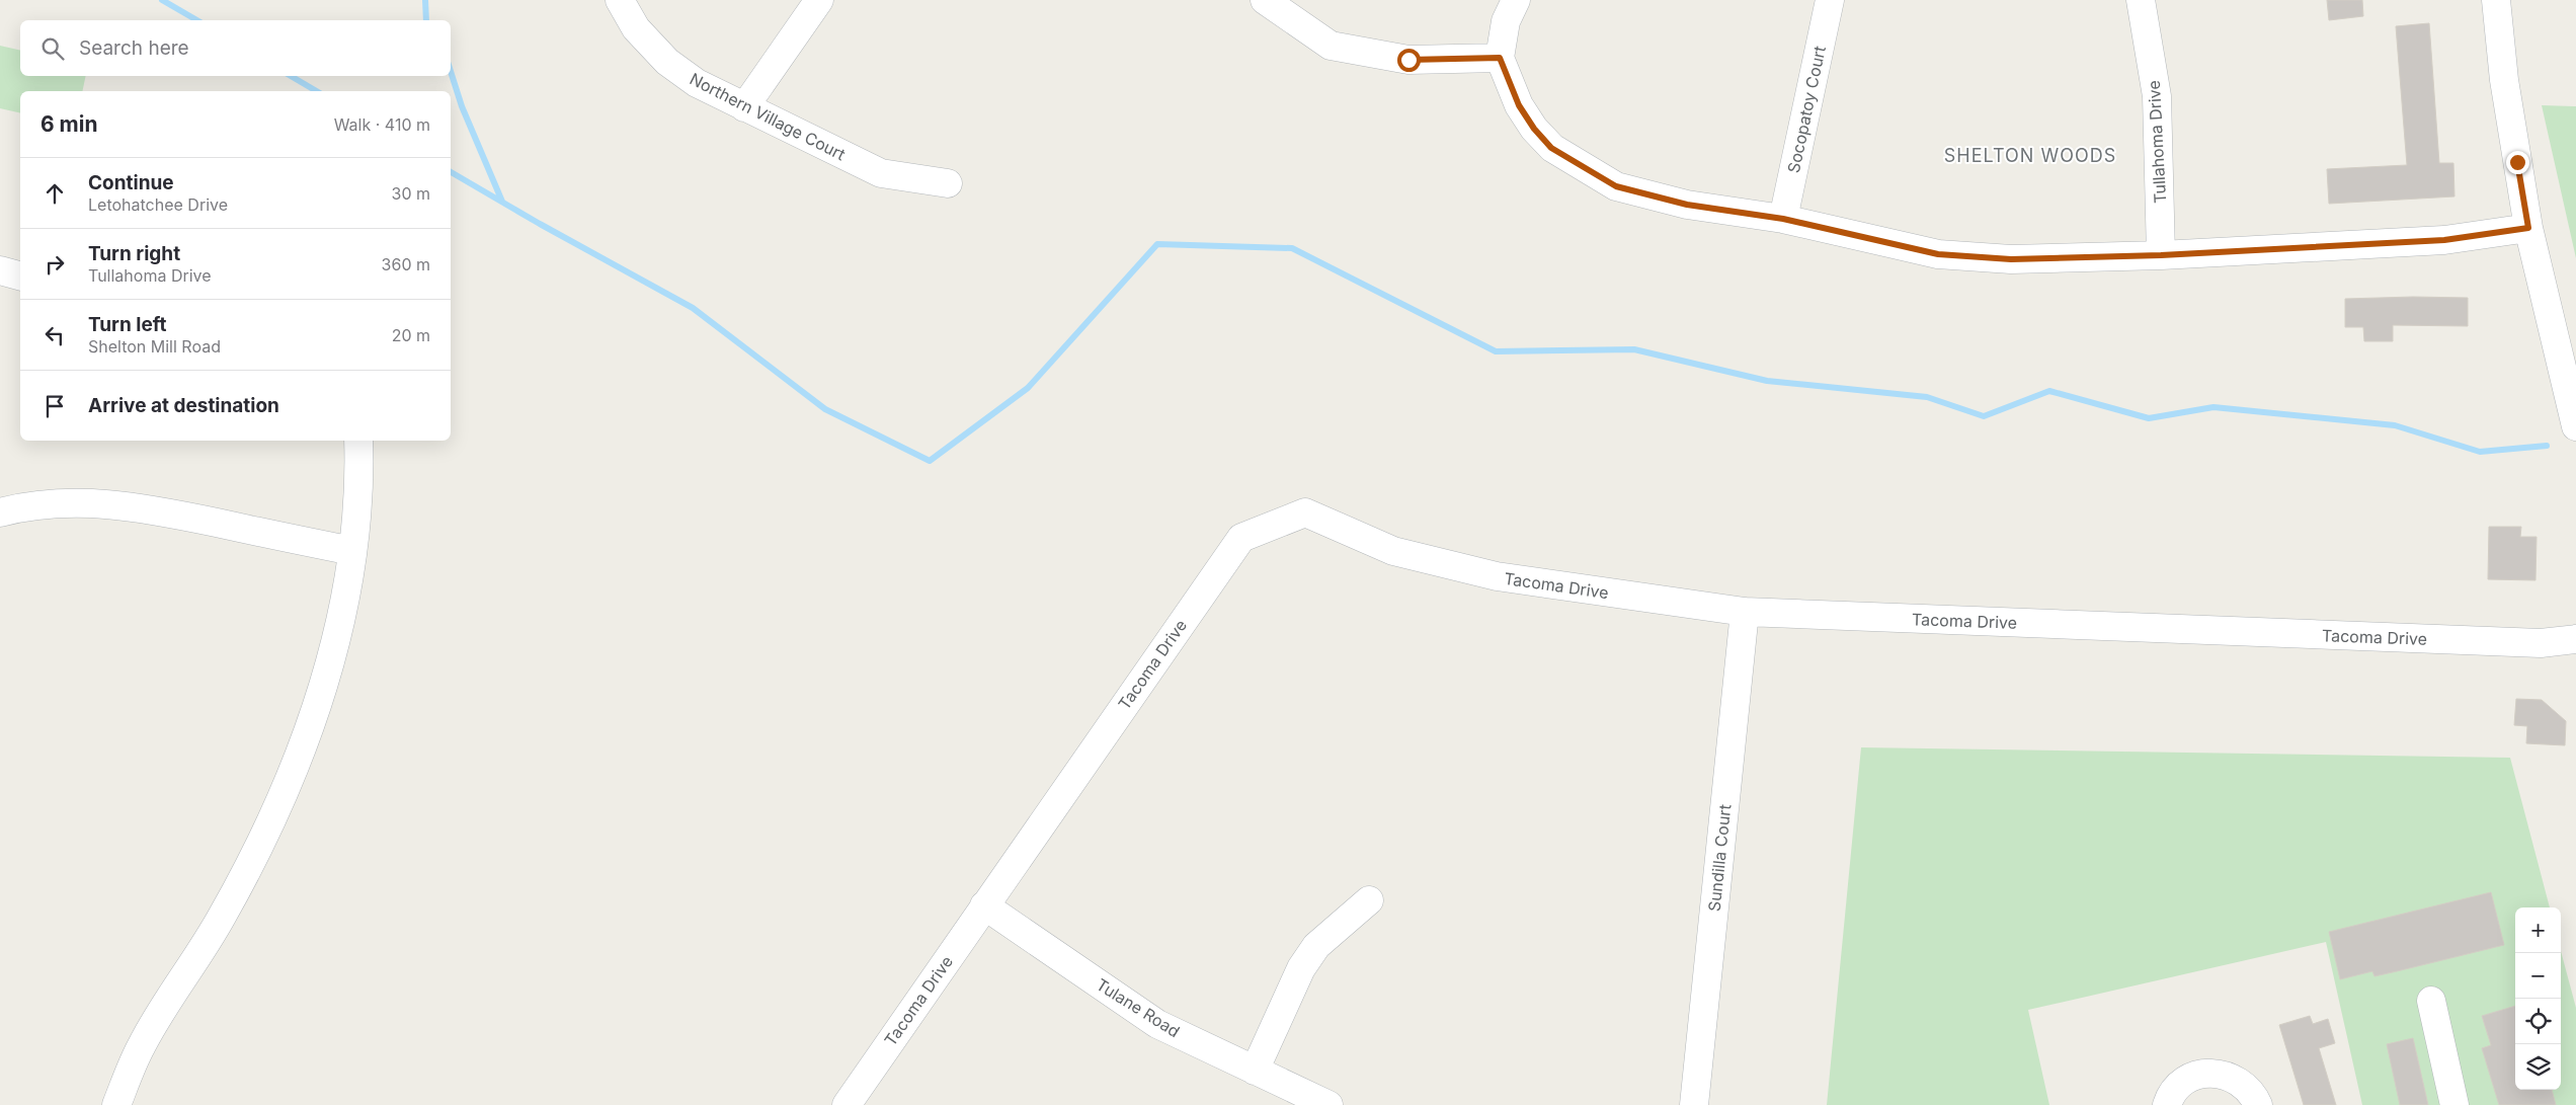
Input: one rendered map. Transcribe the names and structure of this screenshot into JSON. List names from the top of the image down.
{
  "streets": {
    "street": [
      "Socopatoy Court",
      "Northern Village Court",
      "Tullahoma Drive",
      "Tacoma Drive",
      "Sundilla Court",
      "Tulane Road"
    ]
  },
  "crossings": [
    ["Tacoma Drive", "Sundilla Court"],
    ["Tacoma Drive", "Tulane Road"]
  ],
  "districts": ["SHELTON WOODS"],
  "page": {
    "search": "Search here",
    "heading": ["6 min", "Walk · 410 m"],
    "list": [
      ["Continue", "Letohatchee Drive", "30 m"],
      ["Turn right", "Tullahoma Drive", "360 m"],
      ["Turn left", "Shelton Mill Road", "20 m"],
      "Arrive at destination"
    ],
    "map_buttons": ["+", "−"]
  }
}
